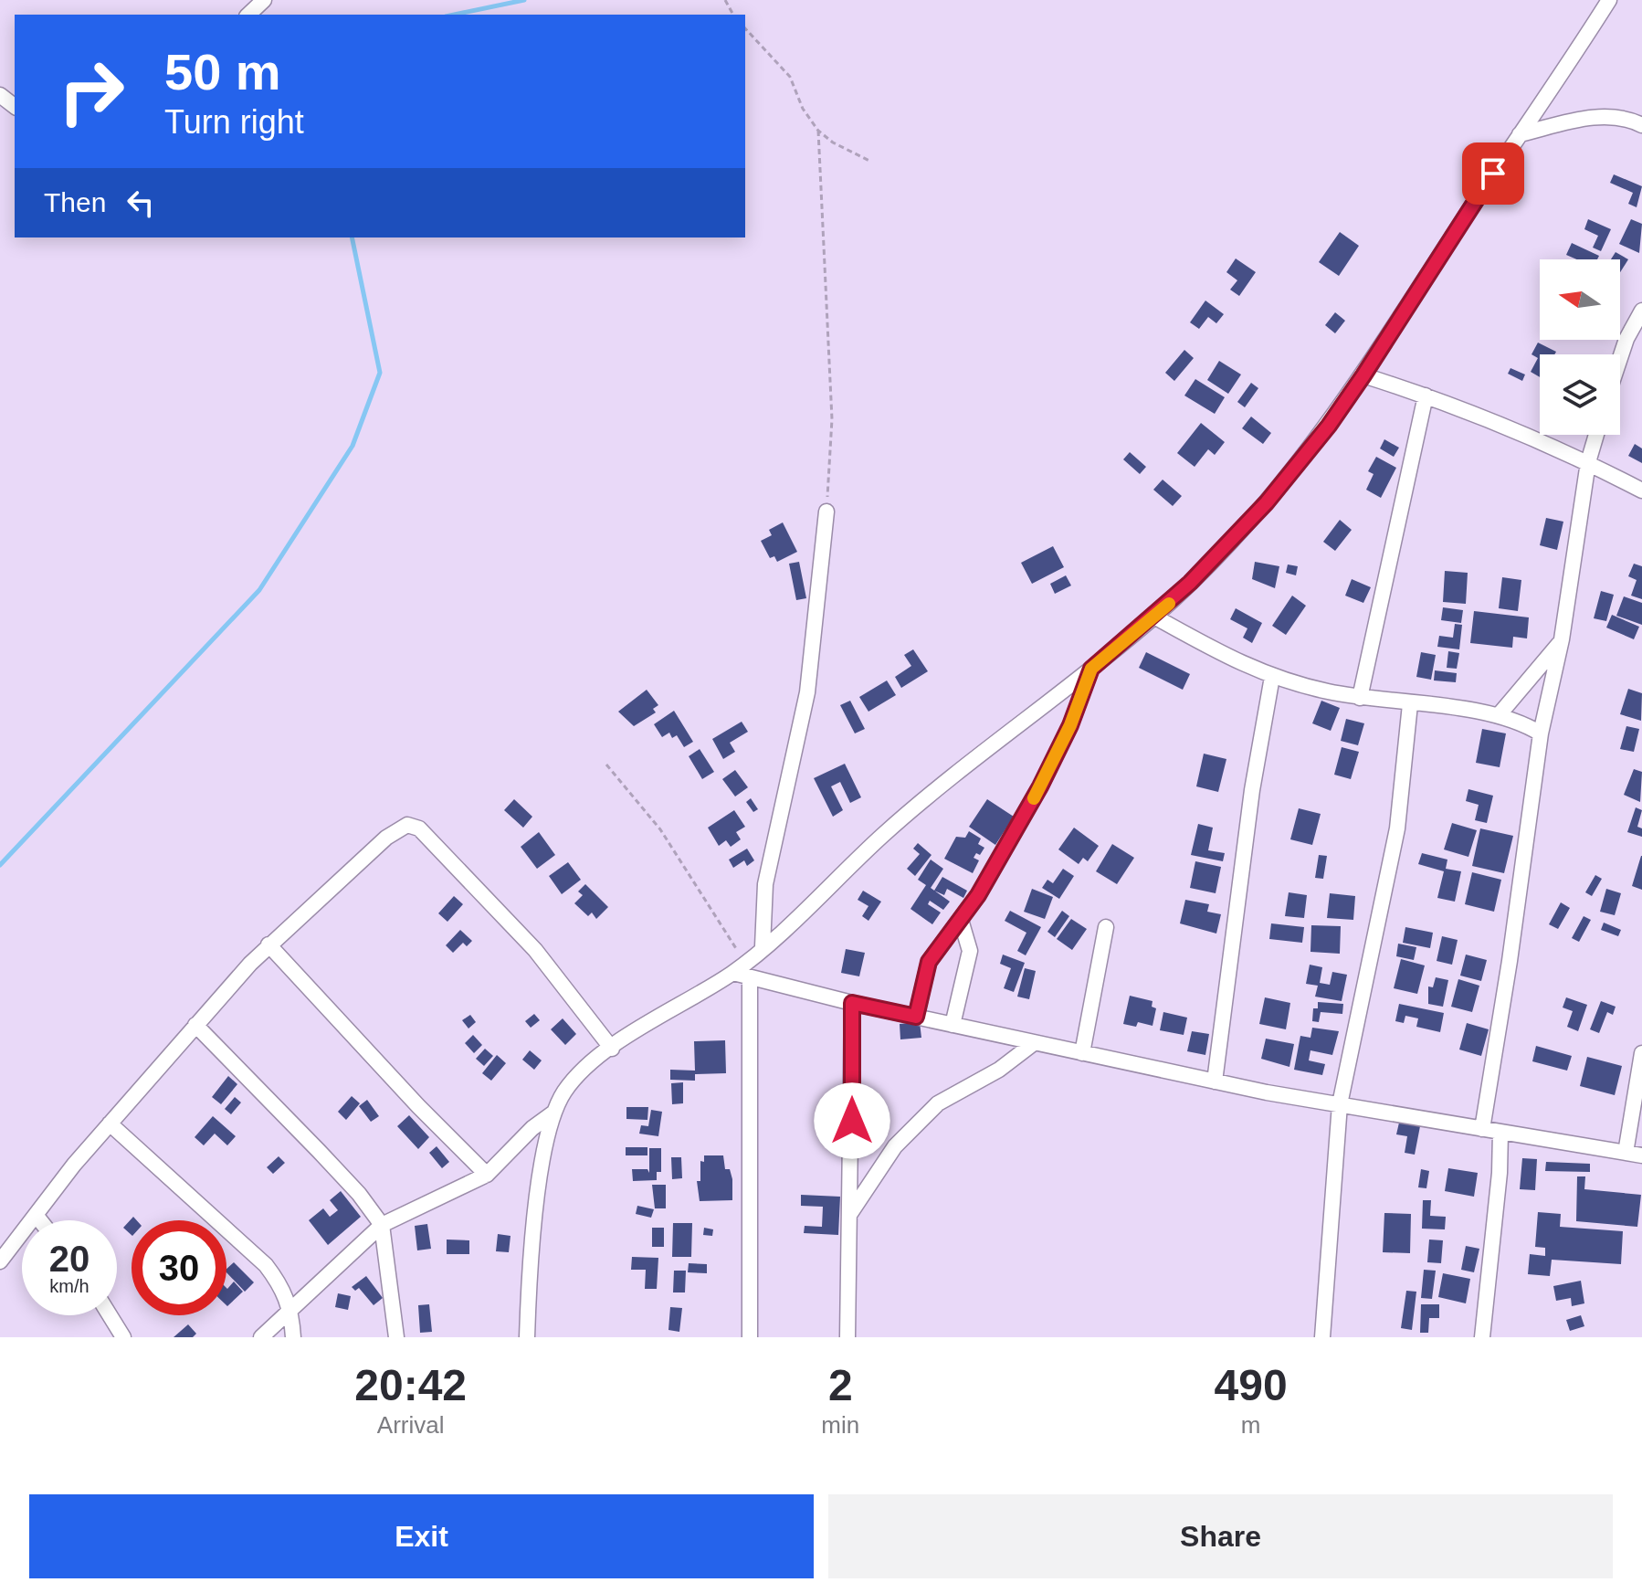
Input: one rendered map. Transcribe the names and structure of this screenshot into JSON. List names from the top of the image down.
{
  "north": "left",
  "page": {
    "turn": ["50 m", "Turn right"],
    "then": "Then",
    "speed": "20 km/h",
    "limit": "30",
    "eta": [
      "20:42",
      "Arrival",
      "2",
      "min",
      "490",
      "m"
    ],
    "buttons": ["Exit", "Share"]
  }
}
